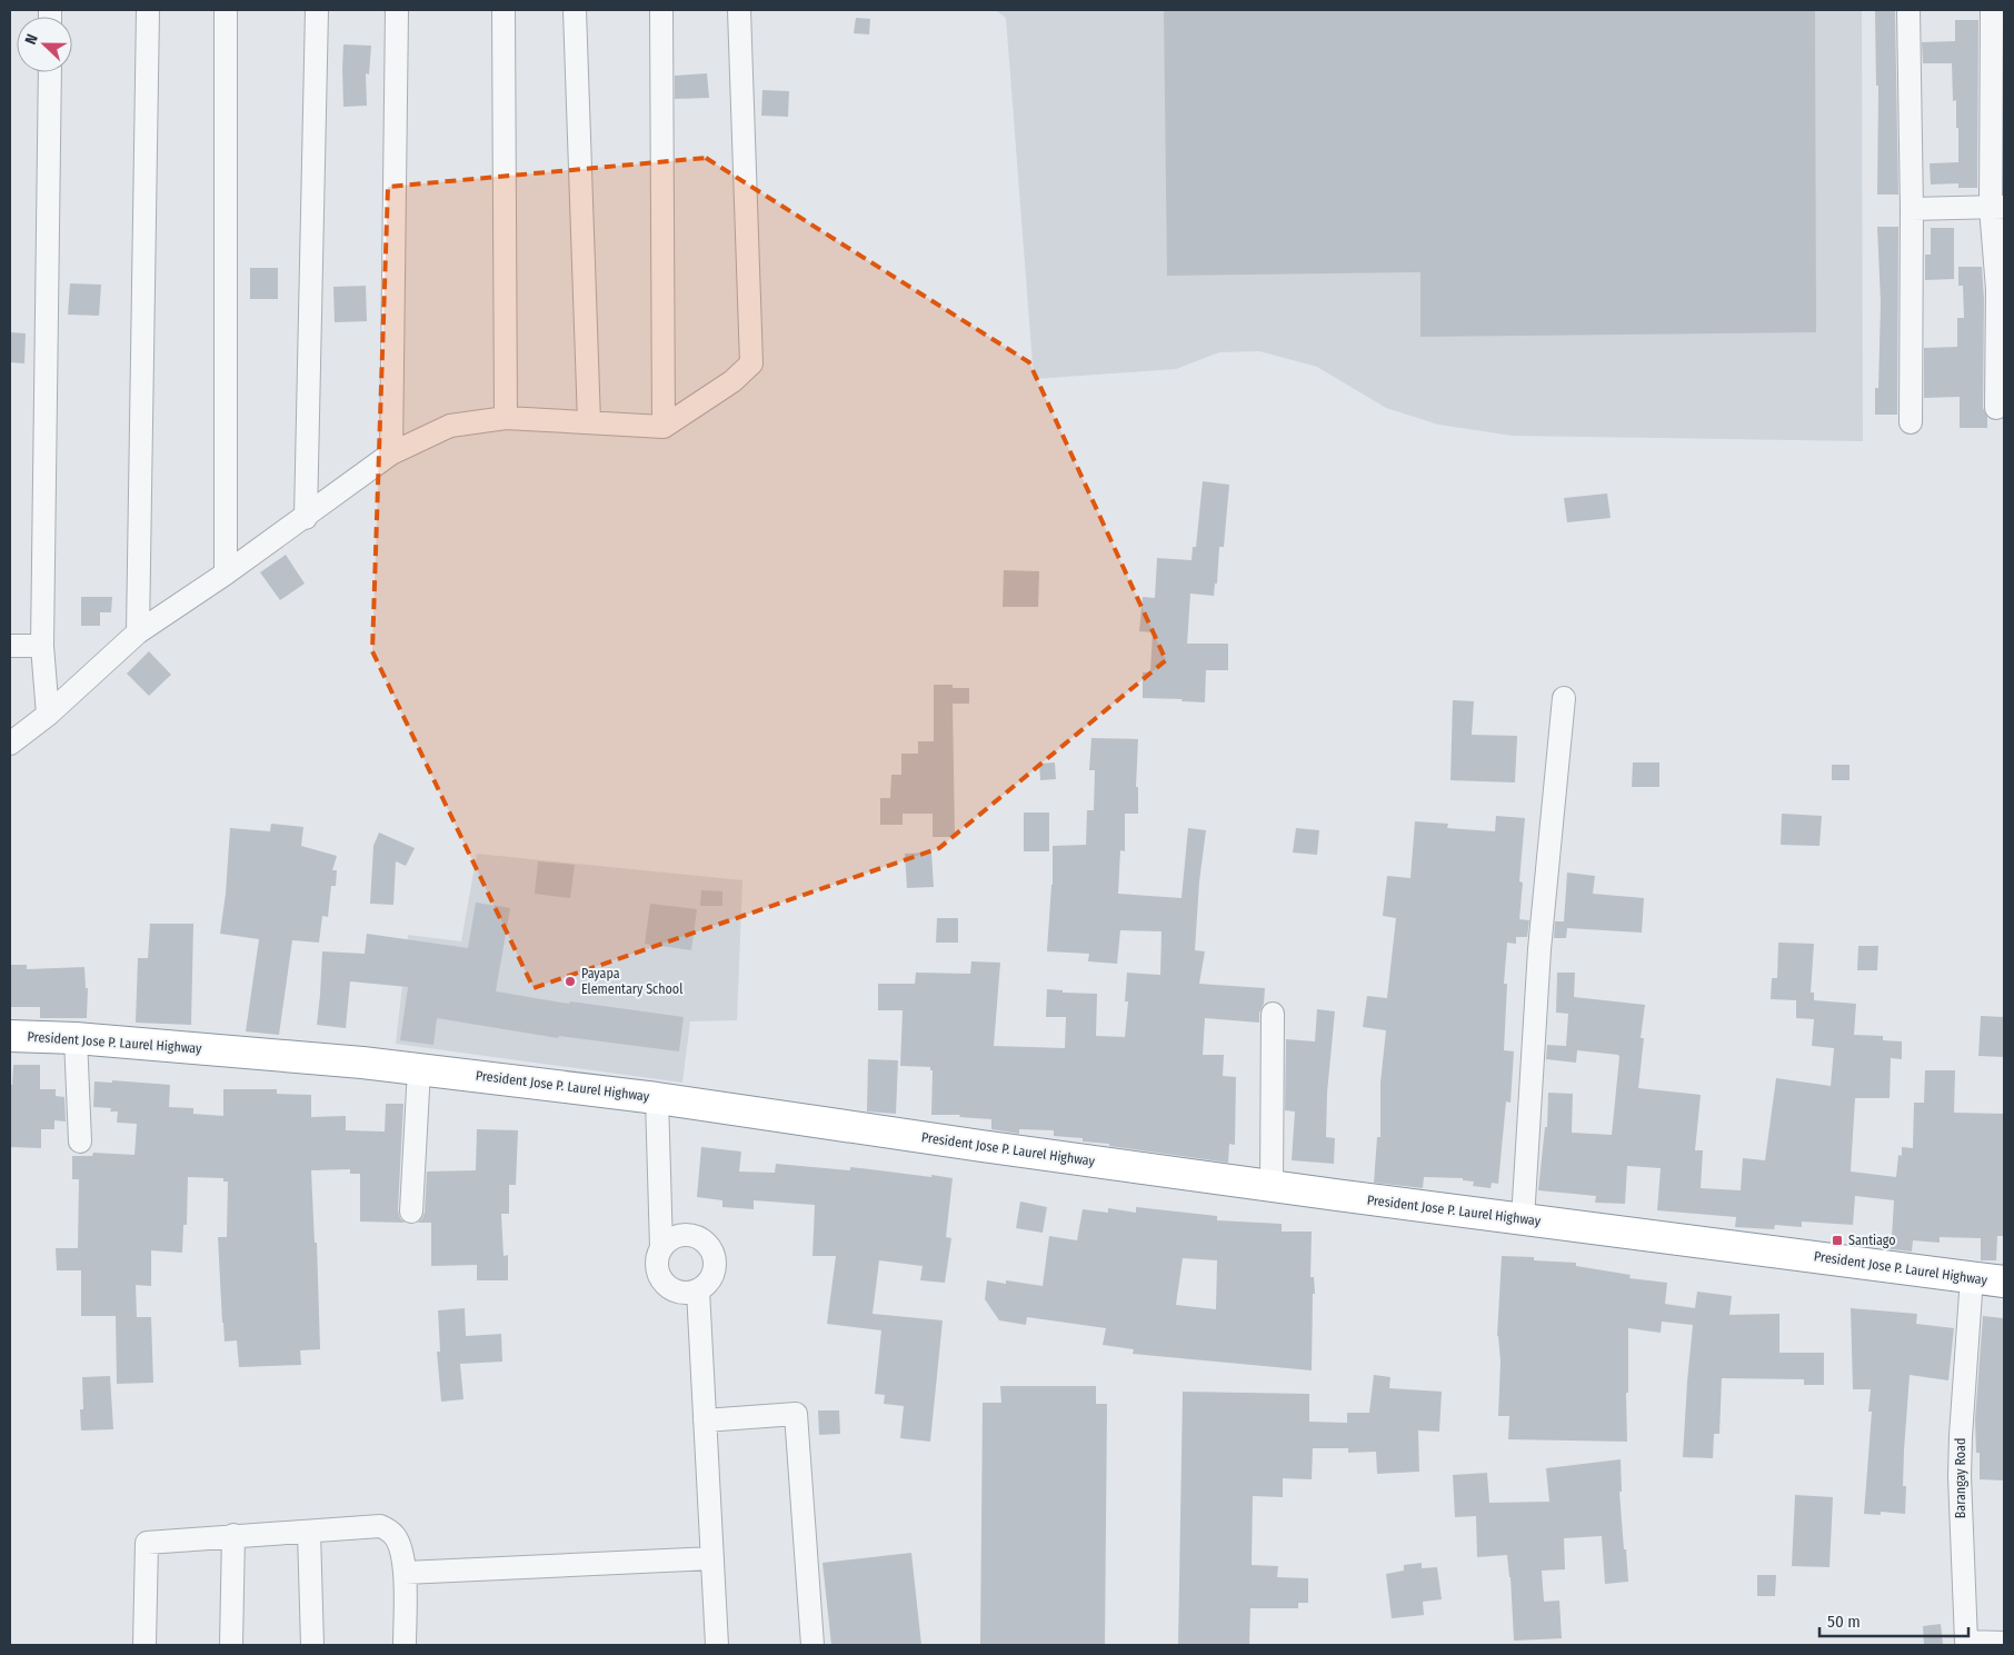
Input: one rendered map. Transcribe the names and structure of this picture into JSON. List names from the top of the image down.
{
  "streets": {
    "highway": ["President Jose P. Laurel Highway"],
    "street": ["Barangay Road"]
  },
  "crossings": [
    ["President Jose P. Laurel Highway", "Barangay Road"]
  ],
  "places": {
    "other": ["Payapa Elementary School"],
    "transit": ["Santiago"]
  },
  "scale_bar": "50 m",
  "north": "left"
}
